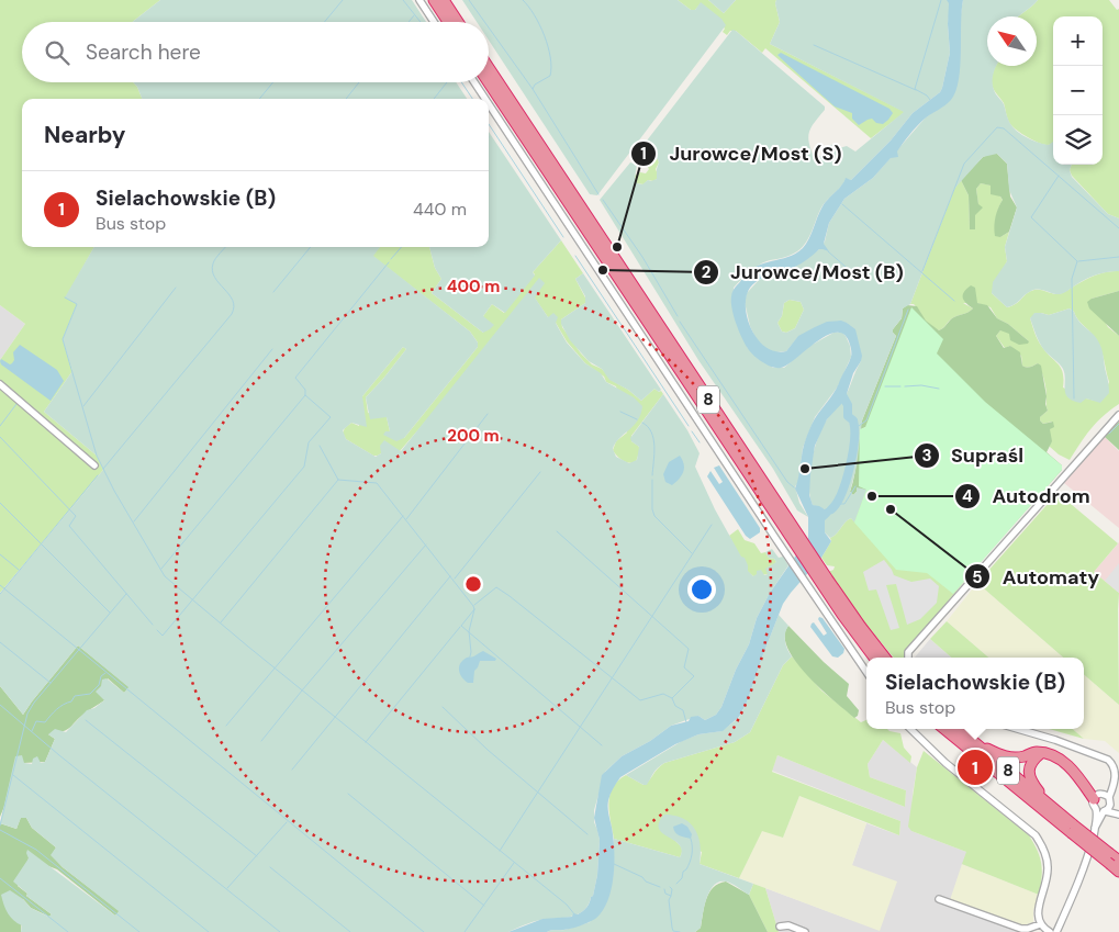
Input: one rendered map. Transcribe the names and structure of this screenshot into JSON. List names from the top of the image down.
{
  "streets": {
    "highway": ["8"]
  },
  "places": [
    "Jurowce/Most (S)",
    "Jurowce/Most (B)",
    "Supraśl",
    "Autodrom",
    "Automaty"
  ],
  "north": "top left",
  "page": {
    "map_buttons": ["+", "−"],
    "search": "Search here",
    "heading": "Nearby",
    "list": [
      {
        "mark": "1",
        "name": "Sielachowskie (B)",
        "note": "Bus stop",
        "value": "440 m"
      }
    ],
    "popup": ["Sielachowskie (B)", "Bus stop"],
    "pins": "1"
  },
  "rings": ["400 m", "200 m"]
}
